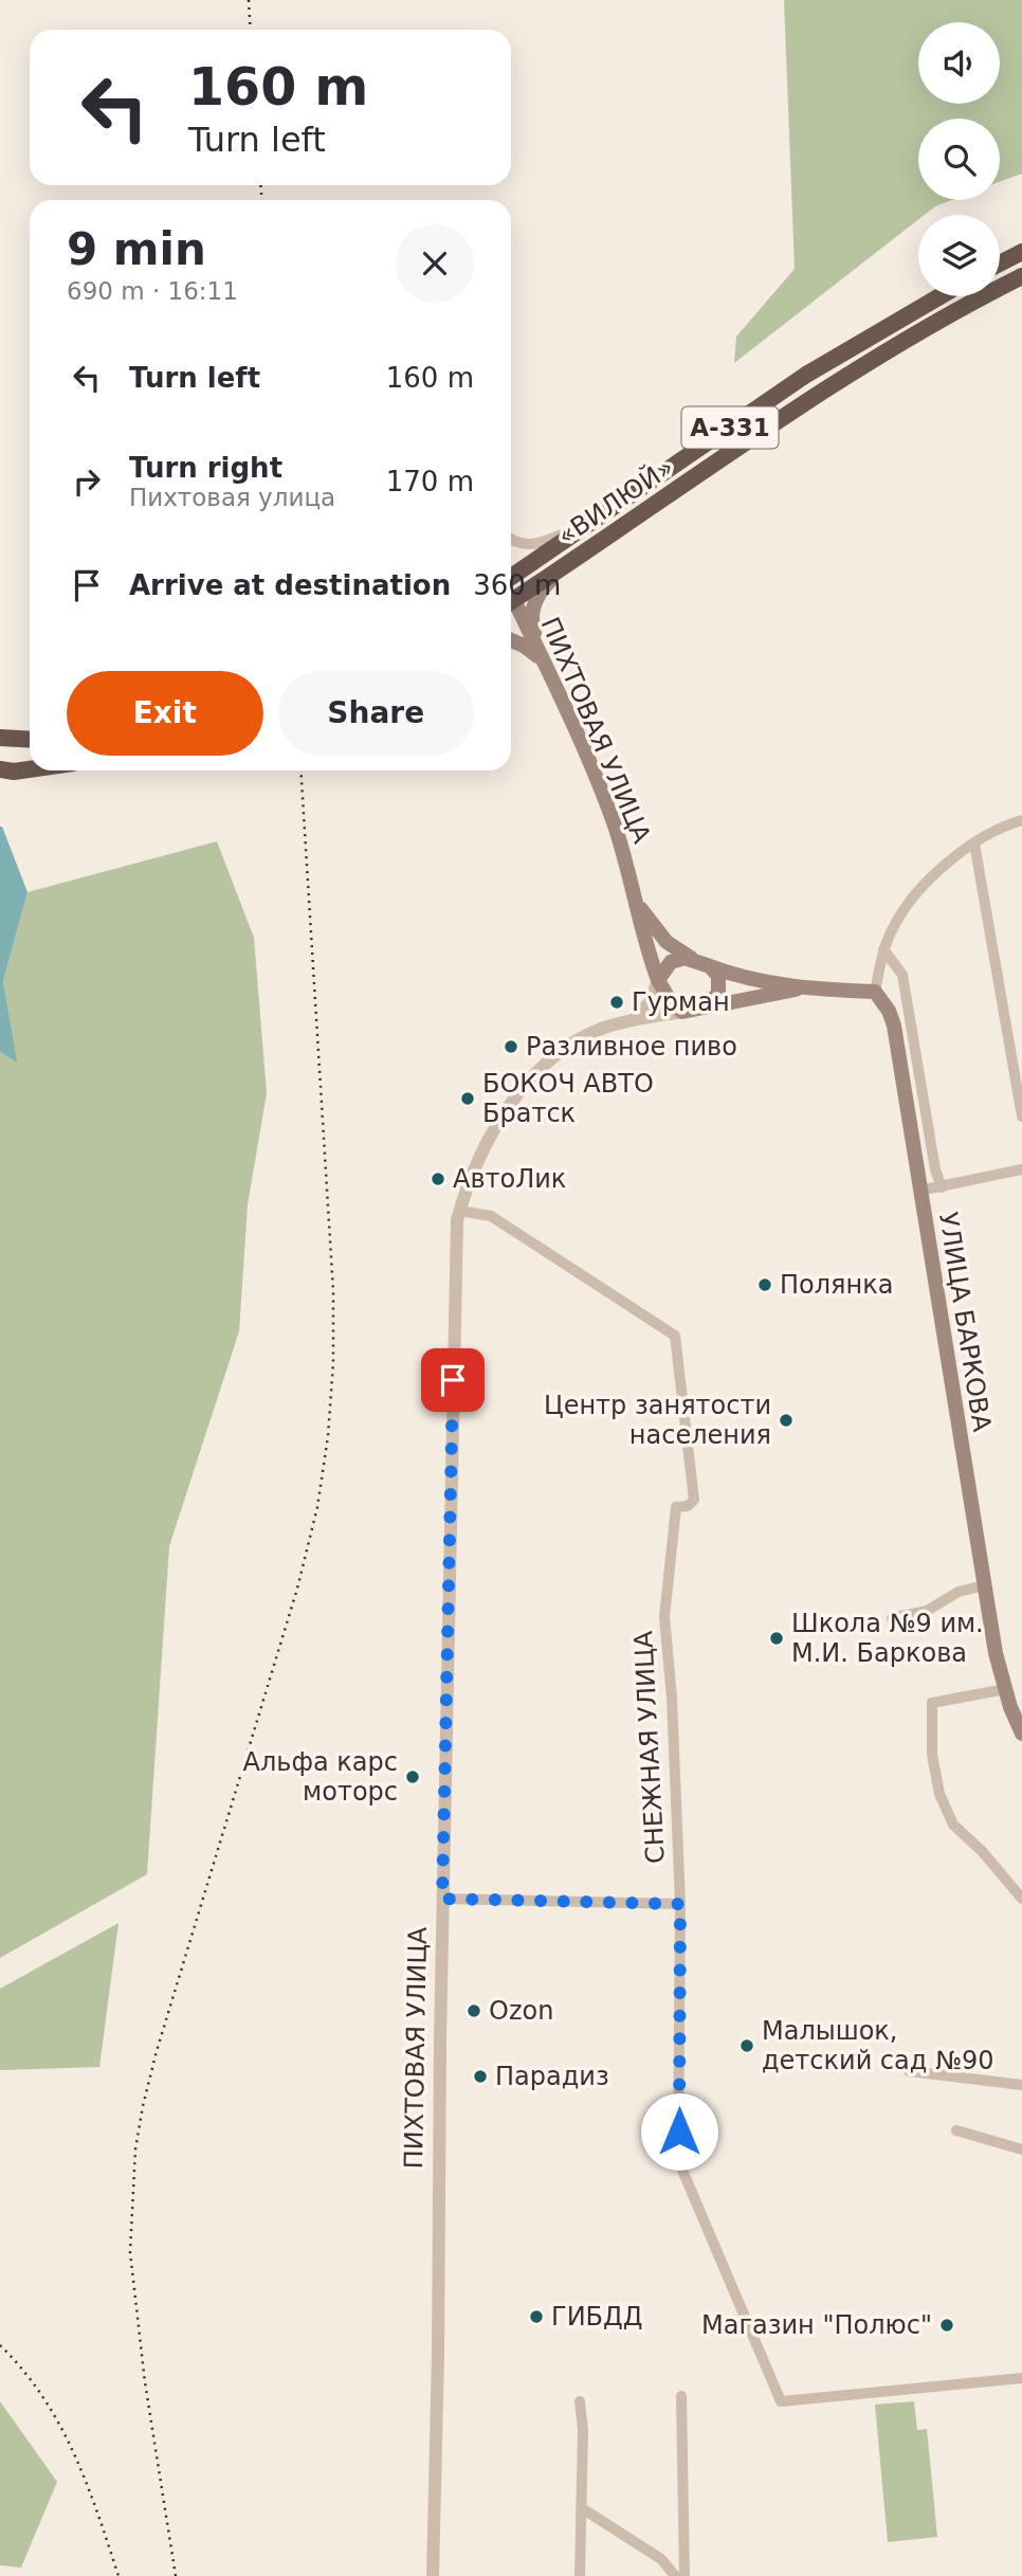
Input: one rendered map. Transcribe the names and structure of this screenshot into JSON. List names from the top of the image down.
{
  "streets": {
    "highway": ["А-331", "«ВИЛЮЙ»"],
    "main road": ["ПИХТОВАЯ УЛИЦА", "УЛИЦА БАРКОВА"],
    "street": ["СНЕЖНАЯ УЛИЦА"]
  },
  "crossings": [
    ["ПИХТОВАЯ УЛИЦА", "СНЕЖНАЯ УЛИЦА"]
  ],
  "places": [
    "Гурман",
    "Разливное пиво",
    "БОКОЧ АВТО Братск",
    "АвтоЛик",
    "Полянка",
    "Центр занятости населения",
    "Школа №9 им. М.И. Баркова",
    "Альфа карс моторс",
    "Ozon",
    "Малышок, детский сад №90",
    "Парадиз",
    "ГИБДД",
    "Магазин \"Полюс\""
  ],
  "page": {
    "turn": ["160 m", "Turn left"],
    "heading": ["9 min", "690 m · 16:11"],
    "list": [
      {
        "name": "Turn left",
        "value": "160 m"
      },
      {
        "name": "Turn right",
        "note": "Пихтовая улица",
        "value": "170 m"
      },
      {
        "name": "Arrive at destination",
        "value": "360 m"
      }
    ],
    "buttons": ["Exit", "Share"]
  }
}
